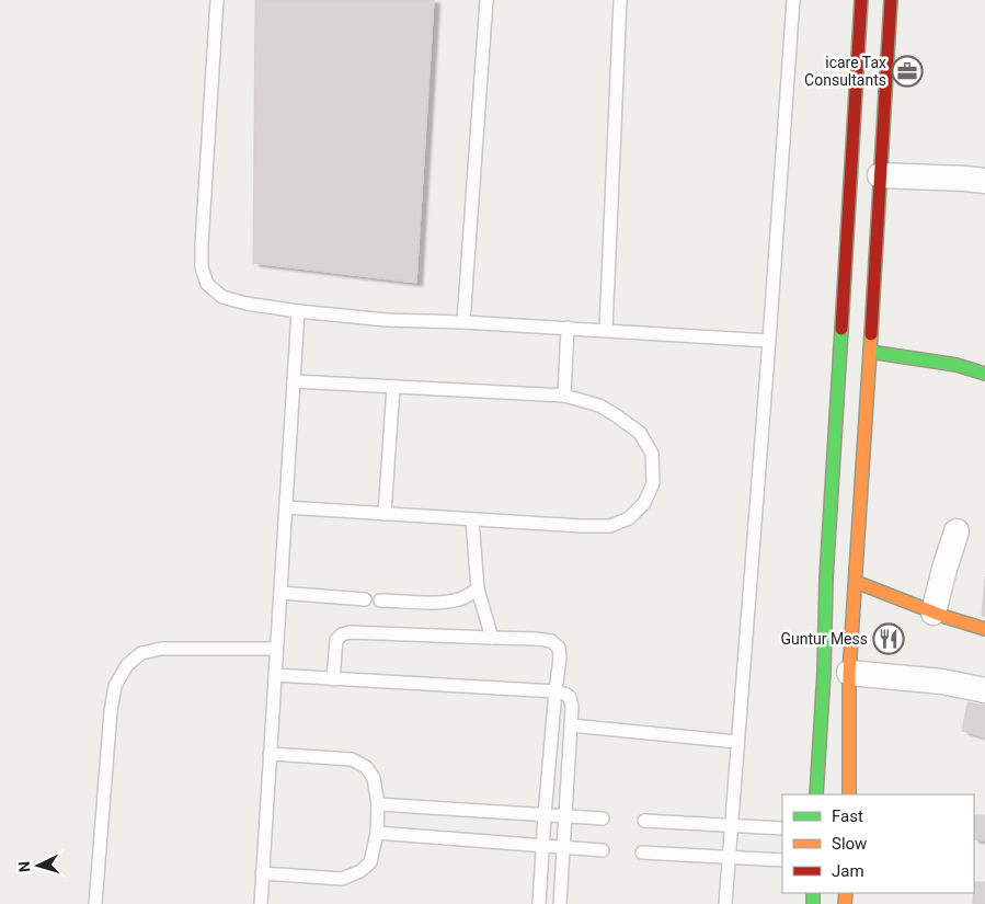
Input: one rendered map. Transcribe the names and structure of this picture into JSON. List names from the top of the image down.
{
  "places": {
    "office": ["icare Tax Consultants"],
    "restaurant": ["Guntur Mess"]
  },
  "legend": ["Fast", "Slow", "Jam"],
  "north": "left"
}
